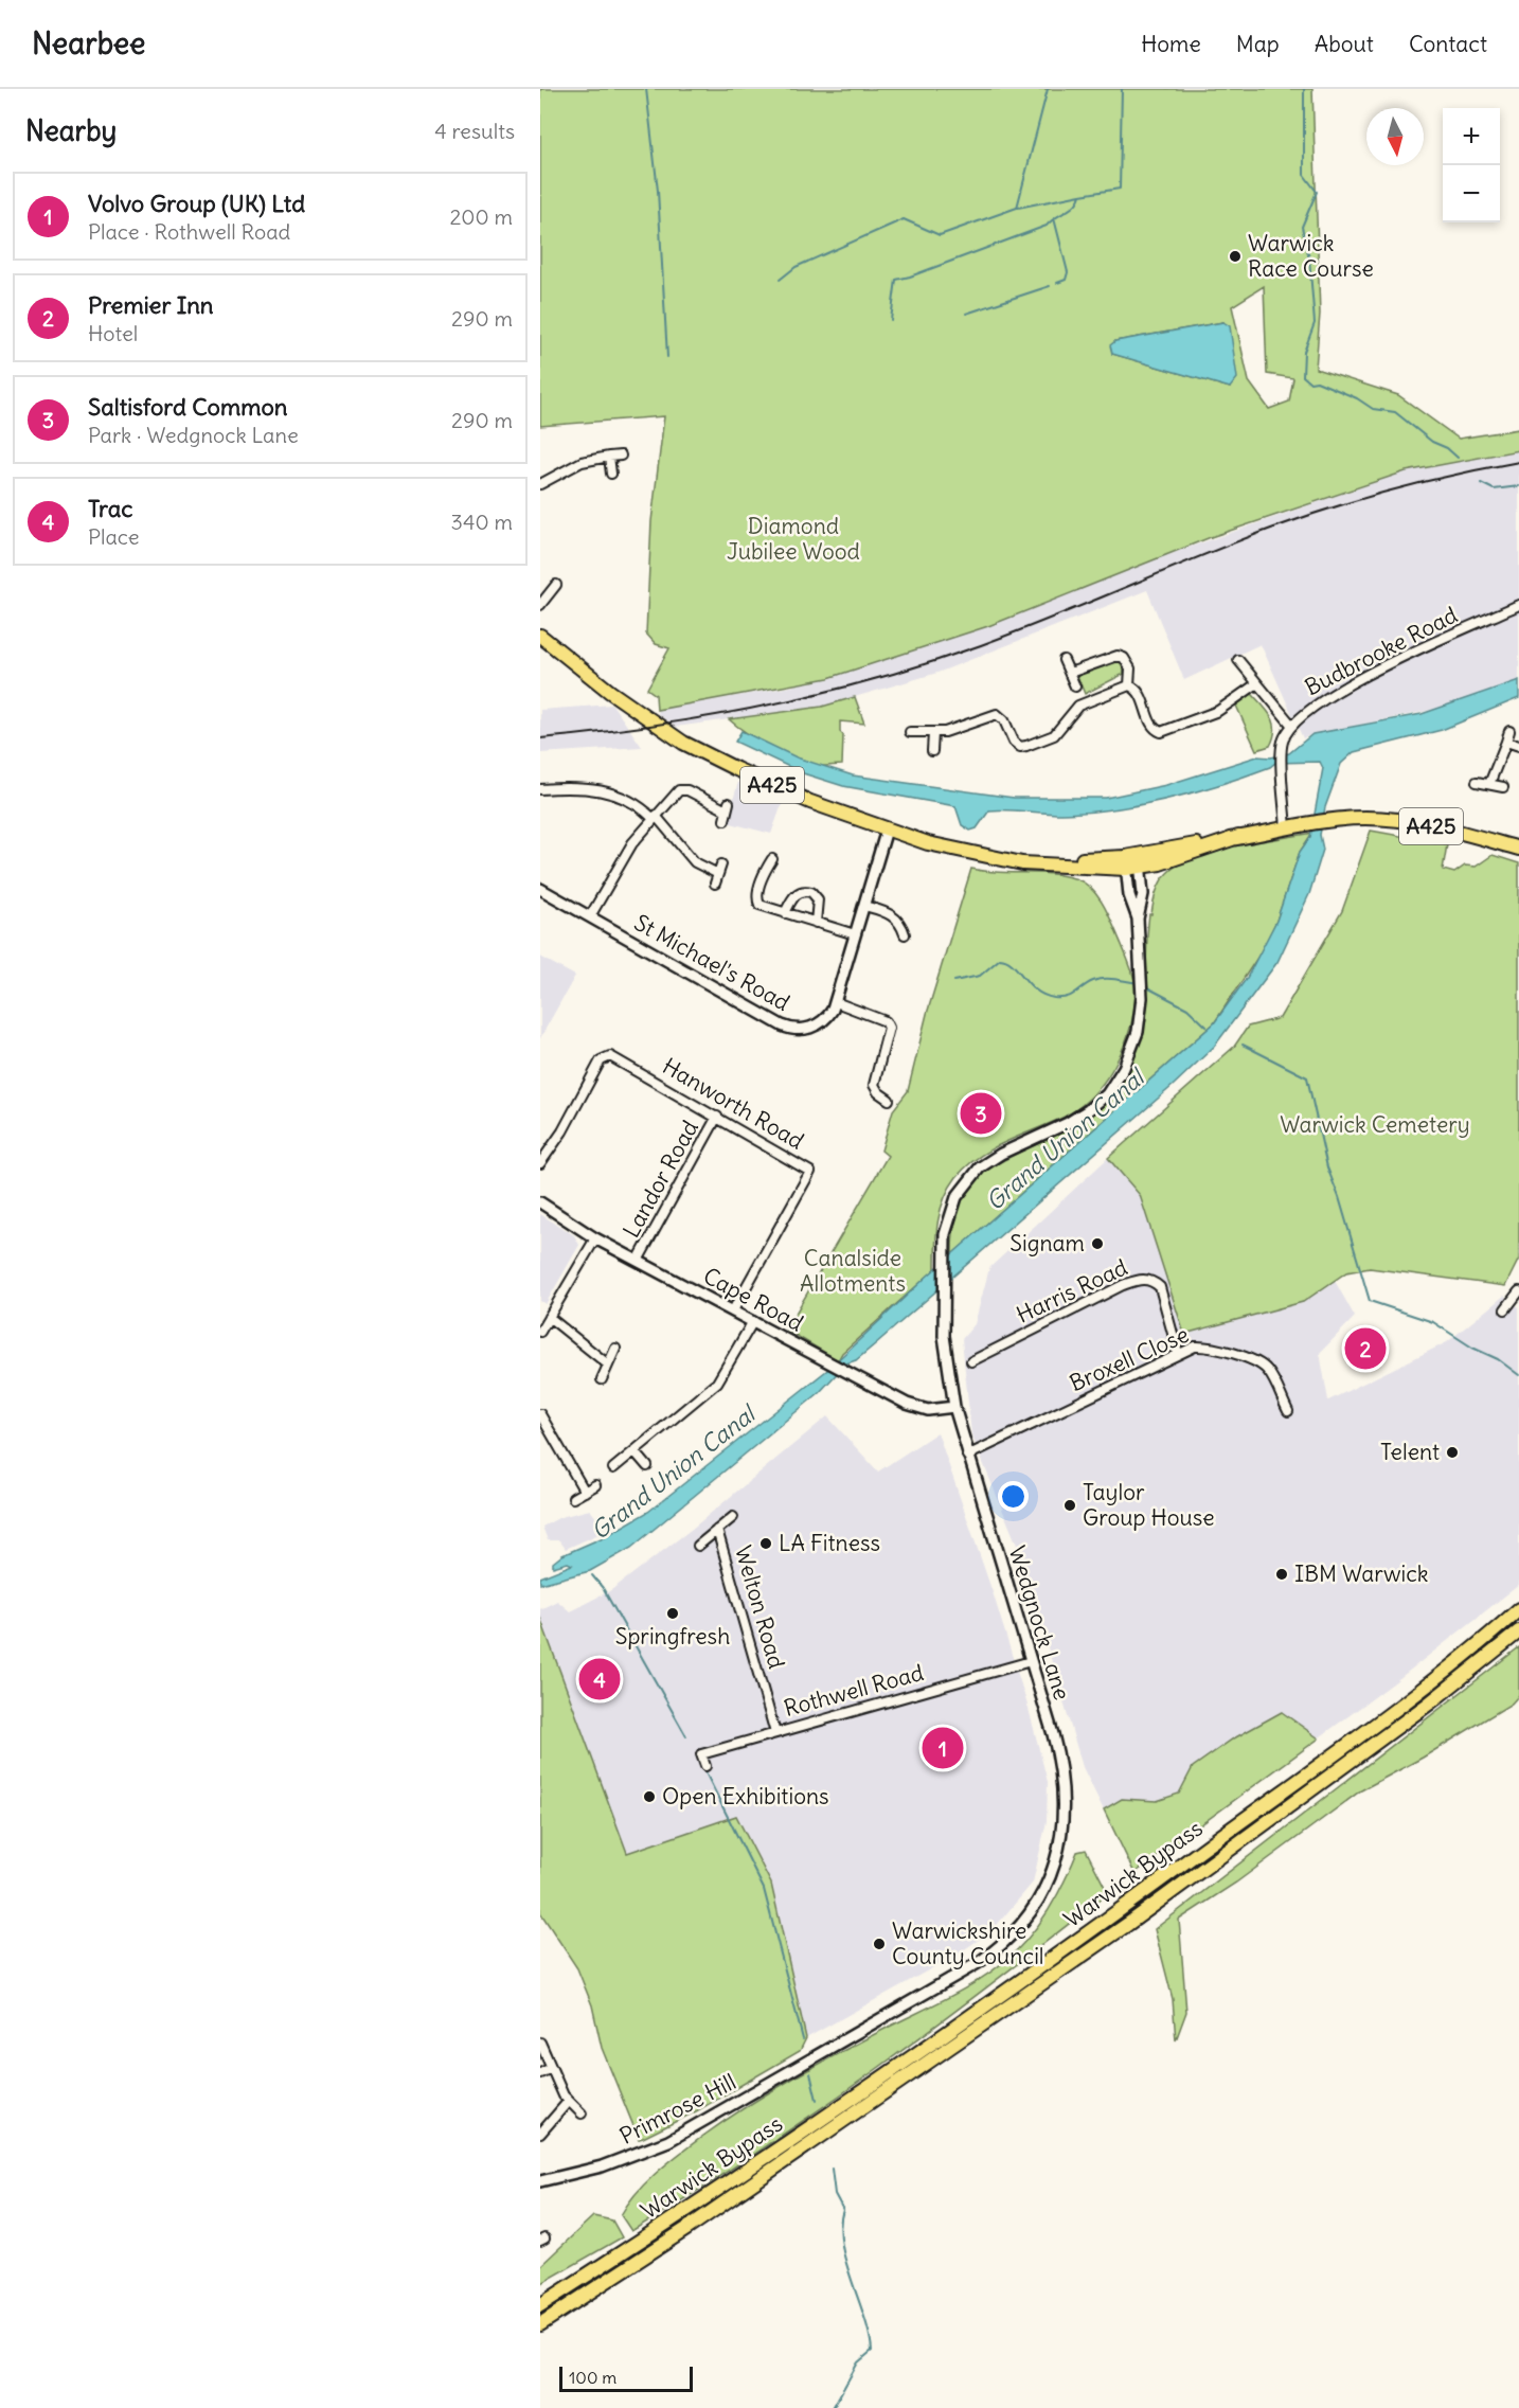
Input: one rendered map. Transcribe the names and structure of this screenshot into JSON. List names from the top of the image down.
{
  "streets": {
    "main road": ["A425", "Warwick Bypass"],
    "street": [
      "Budbrooke Road",
      "St Michael's Road",
      "Hanworth Road",
      "Landor Road",
      "Harris Road",
      "Cape Road",
      "Broxell Close",
      "Welton Road",
      "Wedgnock Lane",
      "Rothwell Road",
      "Primrose Hill"
    ]
  },
  "crossings": [
    ["Budbrooke Road", "A425"],
    ["A425", "St Michael's Road"],
    ["A425", "Wedgnock Lane"],
    ["Hanworth Road", "Landor Road"],
    ["Hanworth Road", "Cape Road"],
    ["Landor Road", "Cape Road"],
    ["Harris Road", "Broxell Close"],
    ["Cape Road", "Wedgnock Lane"],
    ["Broxell Close", "Wedgnock Lane"],
    ["Welton Road", "Rothwell Road"],
    ["Wedgnock Lane", "Rothwell Road"],
    ["Wedgnock Lane", "Primrose Hill"]
  ],
  "water": ["Grand Union Canal"],
  "parks": ["Diamond Jubilee Wood", "Warwick Cemetery", "Canalside Allotments"],
  "places": [
    "Warwick Race Course",
    "Signam",
    "Telent",
    "Taylor Group House",
    "LA Fitness",
    "IBM Warwick",
    "Springfresh",
    "Open Exhibitions",
    "Warwickshire County Council"
  ],
  "scale_bar": "100 m",
  "north": "bottom",
  "page": {
    "header": "Nearbee",
    "nav": [
      "Home",
      "Map",
      "About",
      "Contact"
    ],
    "heading": ["Nearby", "4 results"],
    "map_buttons": ["+", "−"],
    "list": [
      {
        "mark": "1",
        "name": "Volvo Group (UK) Ltd",
        "note": "Place · Rothwell Road",
        "value": "200 m"
      },
      {
        "mark": "2",
        "name": "Premier Inn",
        "note": "Hotel",
        "value": "290 m"
      },
      {
        "mark": "3",
        "name": "Saltisford Common",
        "note": "Park · Wedgnock Lane",
        "value": "290 m"
      },
      {
        "mark": "4",
        "name": "Trac",
        "note": "Place",
        "value": "340 m"
      }
    ],
    "pins": [
      "3",
      "2",
      "4",
      "1"
    ],
    "scale": "100 m"
  }
}
